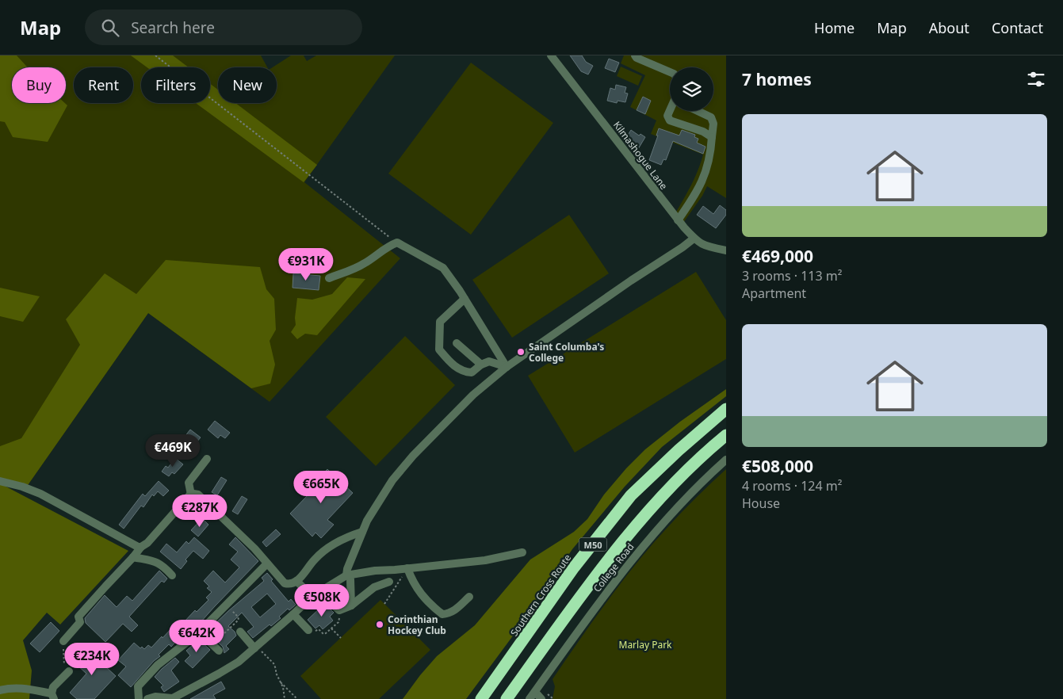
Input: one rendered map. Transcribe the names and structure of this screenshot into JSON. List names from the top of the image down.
{
  "streets": {
    "highway": ["M50", "Southern Cross Route"],
    "street": ["Kilmashogue Lane", "College Road"]
  },
  "parks": ["Marlay Park"],
  "places": ["Saint Columba's College", "Corinthian Hockey Club"],
  "page": {
    "header": "Map",
    "search": "Search here",
    "nav": [
      "Home",
      "Map",
      "About",
      "Contact"
    ],
    "heading": "7 homes",
    "chip": [
      "Buy",
      "Rent",
      "Filters",
      "New"
    ],
    "list": [
      {
        "name": "€469,000",
        "note": "3 rooms · 113 m² · Apartment"
      },
      {
        "name": "€508,000",
        "note": "4 rooms · 124 m² · House"
      }
    ],
    "price": [
      "€931K",
      "€469K",
      "€665K",
      "€287K",
      "€508K",
      "€642K",
      "€234K"
    ]
  }
}
